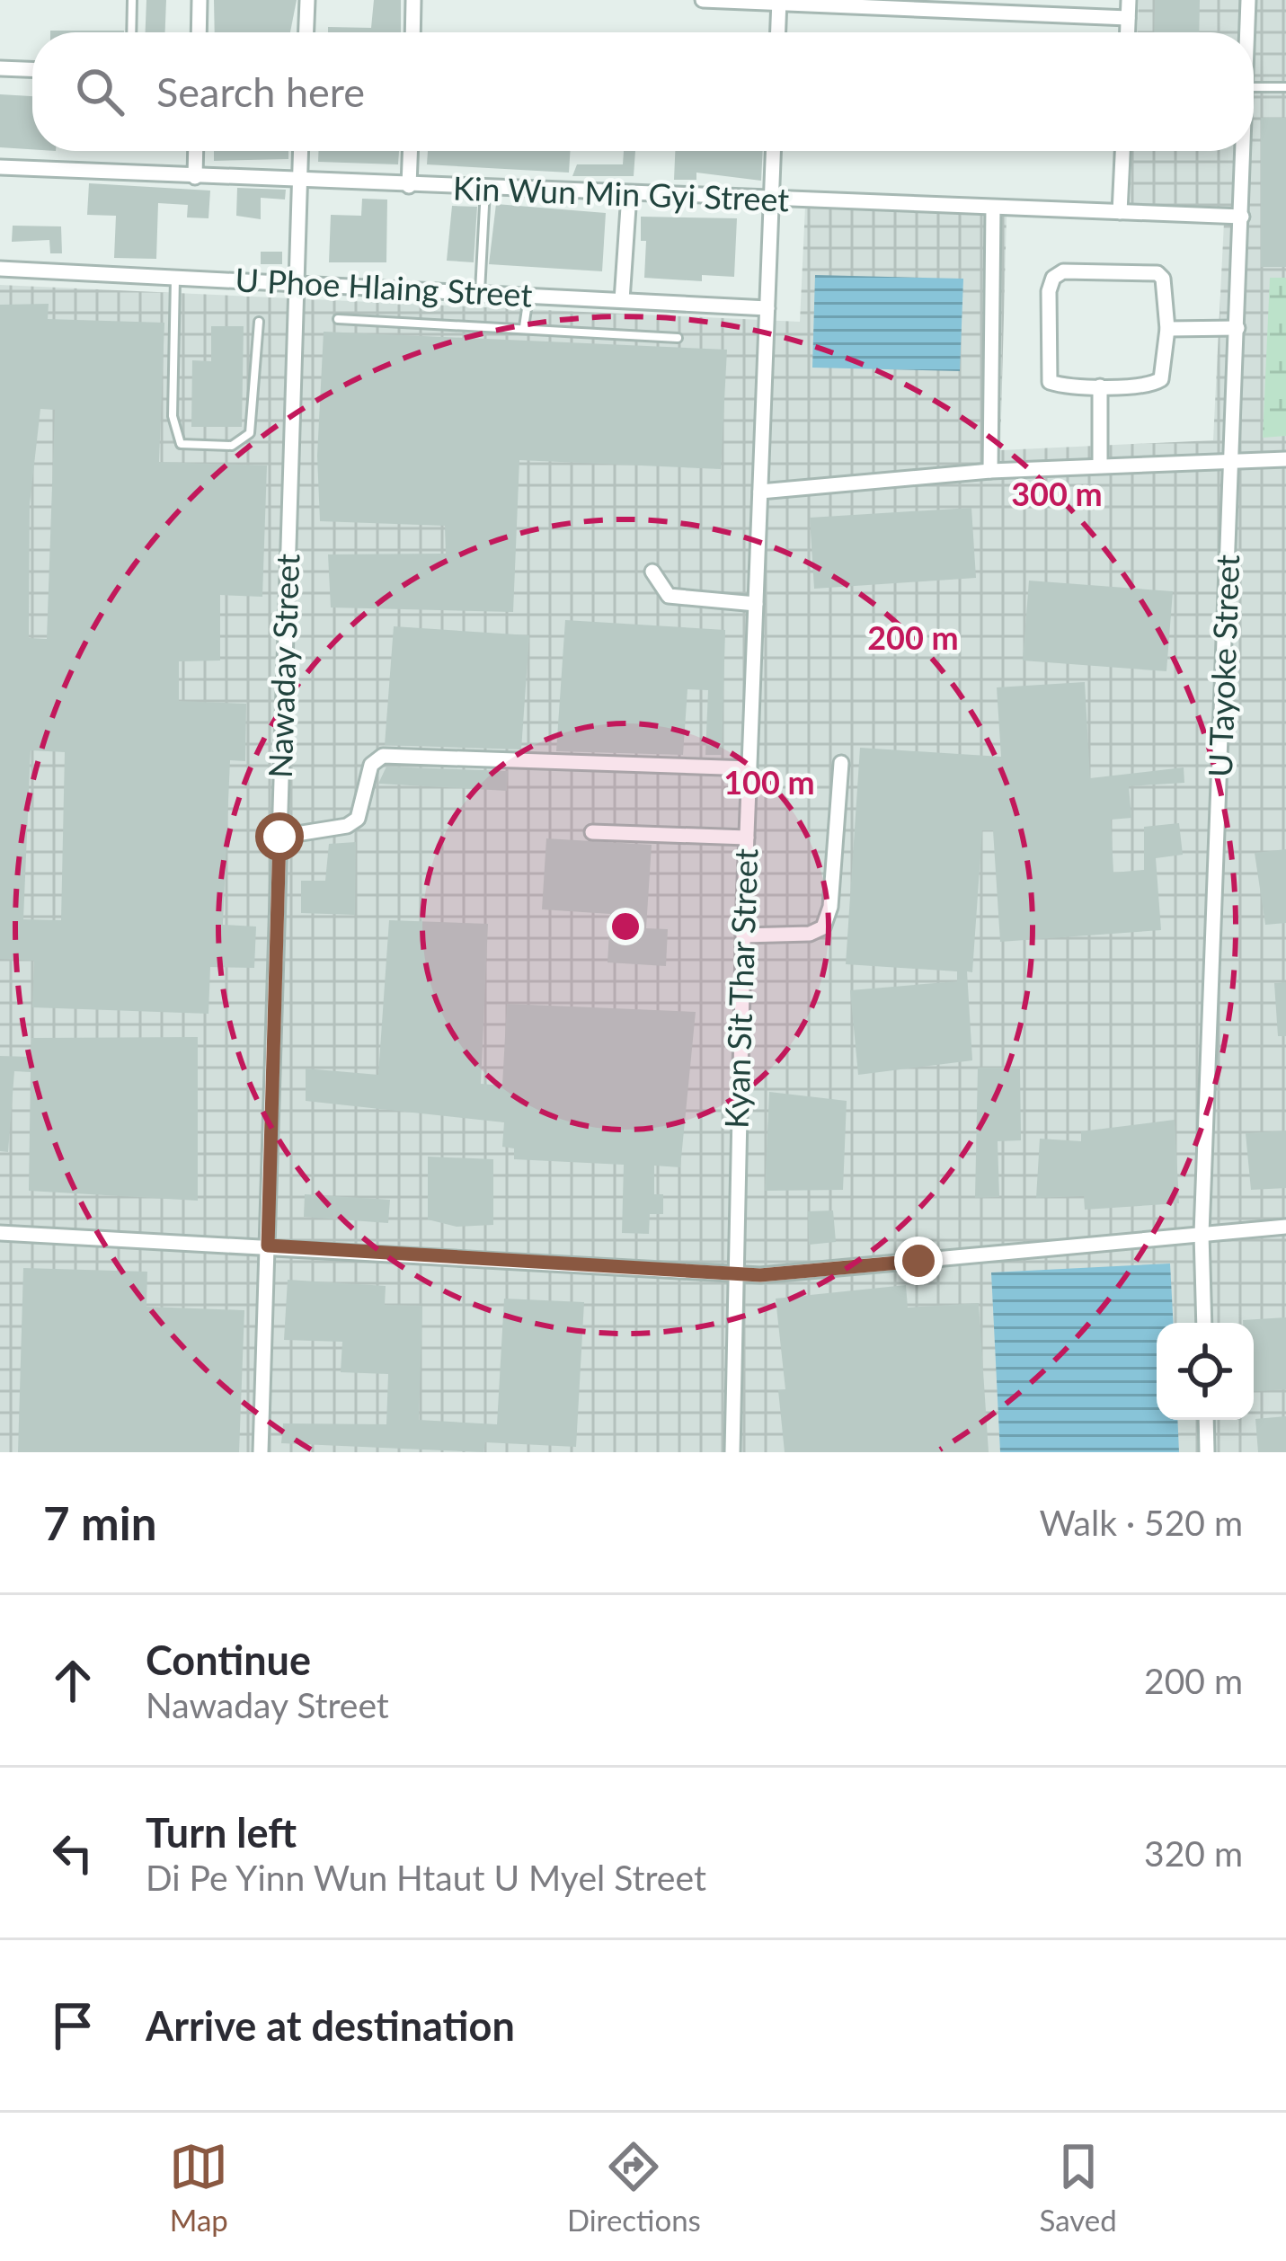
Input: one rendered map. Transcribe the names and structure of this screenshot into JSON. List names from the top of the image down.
{
  "streets": {
    "street": [
      "Kin Wun Min Gyi Street",
      "U Phoe Hlaing Street",
      "Nawaday Street",
      "U Tayoke Street",
      "Kyan Sit Thar Street"
    ]
  },
  "crossings": [
    ["Kin Wun Min Gyi Street", "Nawaday Street"],
    ["Kin Wun Min Gyi Street", "U Tayoke Street"],
    ["Kin Wun Min Gyi Street", "Kyan Sit Thar Street"],
    ["U Phoe Hlaing Street", "Nawaday Street"],
    ["U Phoe Hlaing Street", "Kyan Sit Thar Street"]
  ],
  "page": {
    "search": "Search here",
    "heading": ["7 min", "Walk · 520 m"],
    "list": [
      ["Continue", "Nawaday Street", "200 m"],
      ["Turn left", "Di Pe Yinn Wun Htaut U Myel Street", "320 m"],
      "Arrive at destination"
    ],
    "nav": ["Map", "Directions", "Saved"]
  },
  "rings": ["300 m", "200 m", "100 m"]
}
